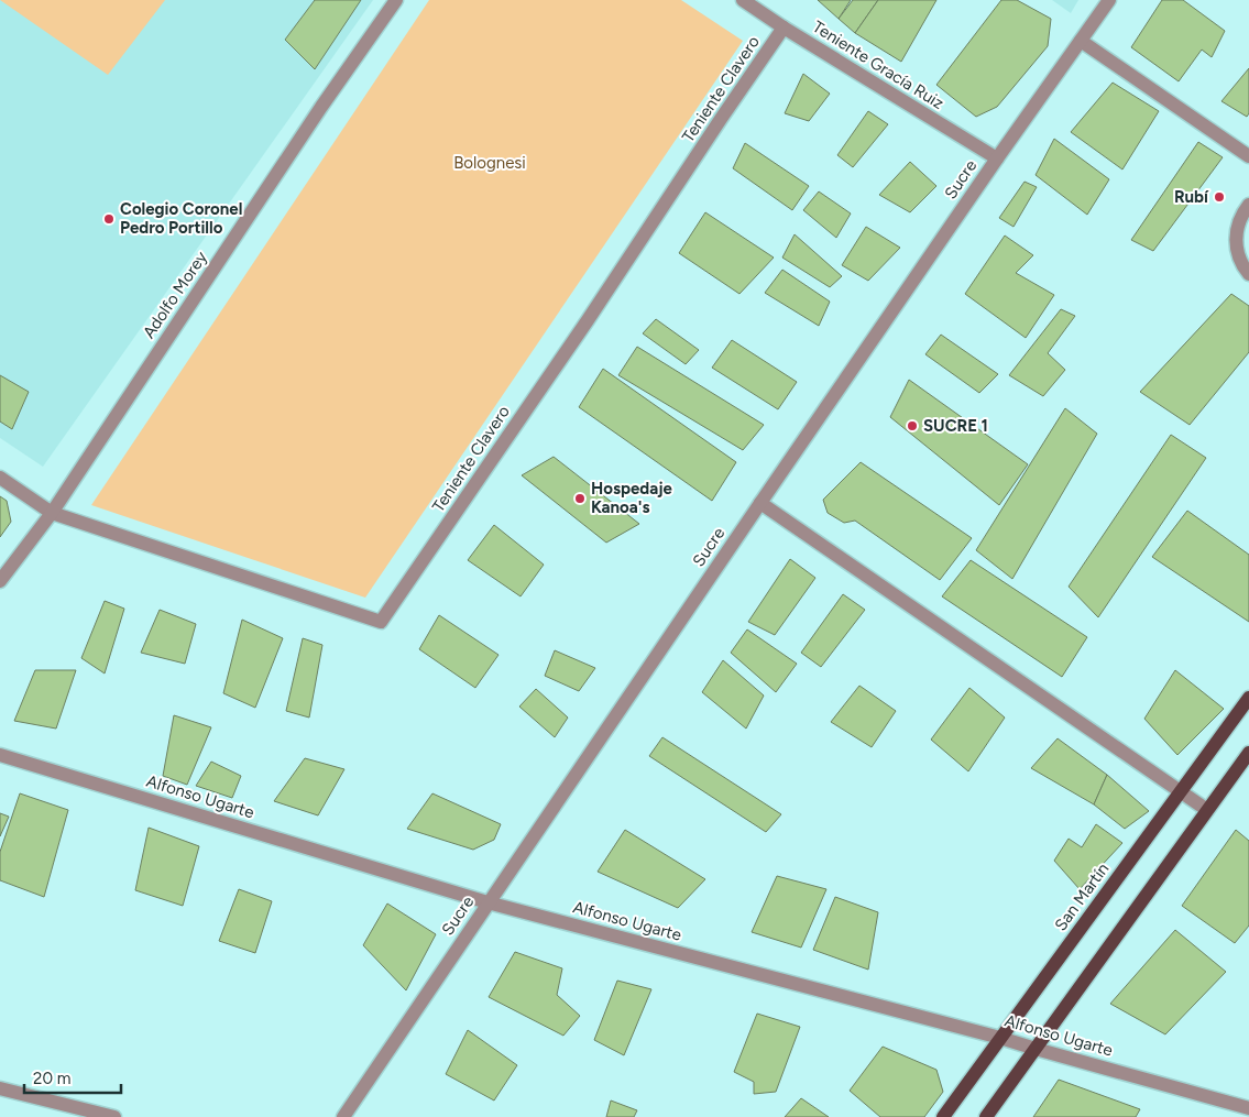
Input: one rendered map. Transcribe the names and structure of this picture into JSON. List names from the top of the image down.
{
  "streets": {
    "main road": ["San Martín"],
    "street": [
      "Teniente Gracía Ruiz",
      "Teniente Clavero",
      "Sucre",
      "Adolfo Morey",
      "Alfonso Ugarte"
    ]
  },
  "crossings": [
    ["Teniente Gracía Ruiz", "Teniente Clavero"],
    ["Teniente Gracía Ruiz", "Sucre"],
    ["Teniente Clavero", "Adolfo Morey"],
    ["Sucre", "Alfonso Ugarte"],
    ["Alfonso Ugarte", "San Martín"]
  ],
  "parks": ["Bolognesi"],
  "places": [
    "Rubí",
    "Colegio Coronel Pedro Portillo",
    "SUCRE 1",
    "Hospedaje Kanoa's"
  ],
  "scale_bar": "20 m"
}
